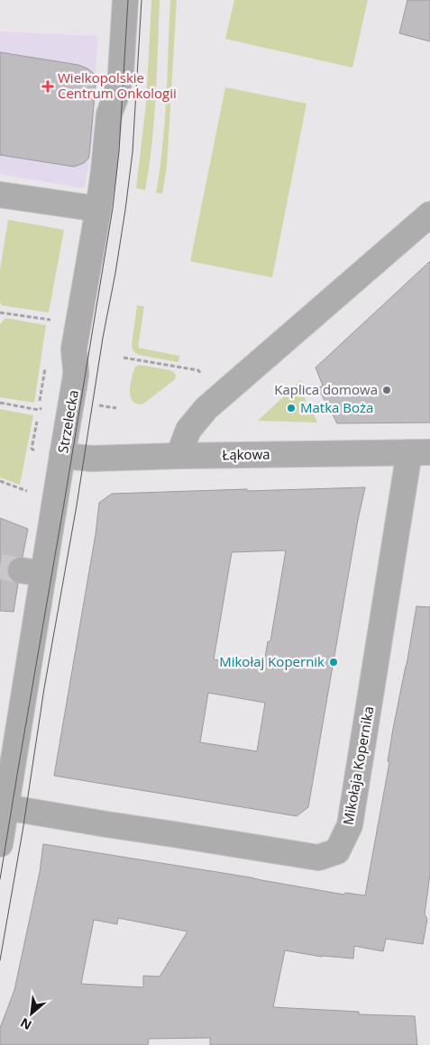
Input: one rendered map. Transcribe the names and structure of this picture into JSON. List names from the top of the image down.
{
  "streets": {
    "street": ["Strzelecka", "Łąkowa", "Mikołaja Kopernika"]
  },
  "crossings": [
    ["Strzelecka", "Łąkowa"],
    ["Strzelecka", "Mikołaja Kopernika"],
    ["Łąkowa", "Mikołaja Kopernika"]
  ],
  "places": {
    "health": ["Wielkopolskie Centrum Onkologii"],
    "other": ["Kaplica domowa", "Matka Boża", "Mikołaj Kopernik"]
  },
  "north": "bottom left"
}
